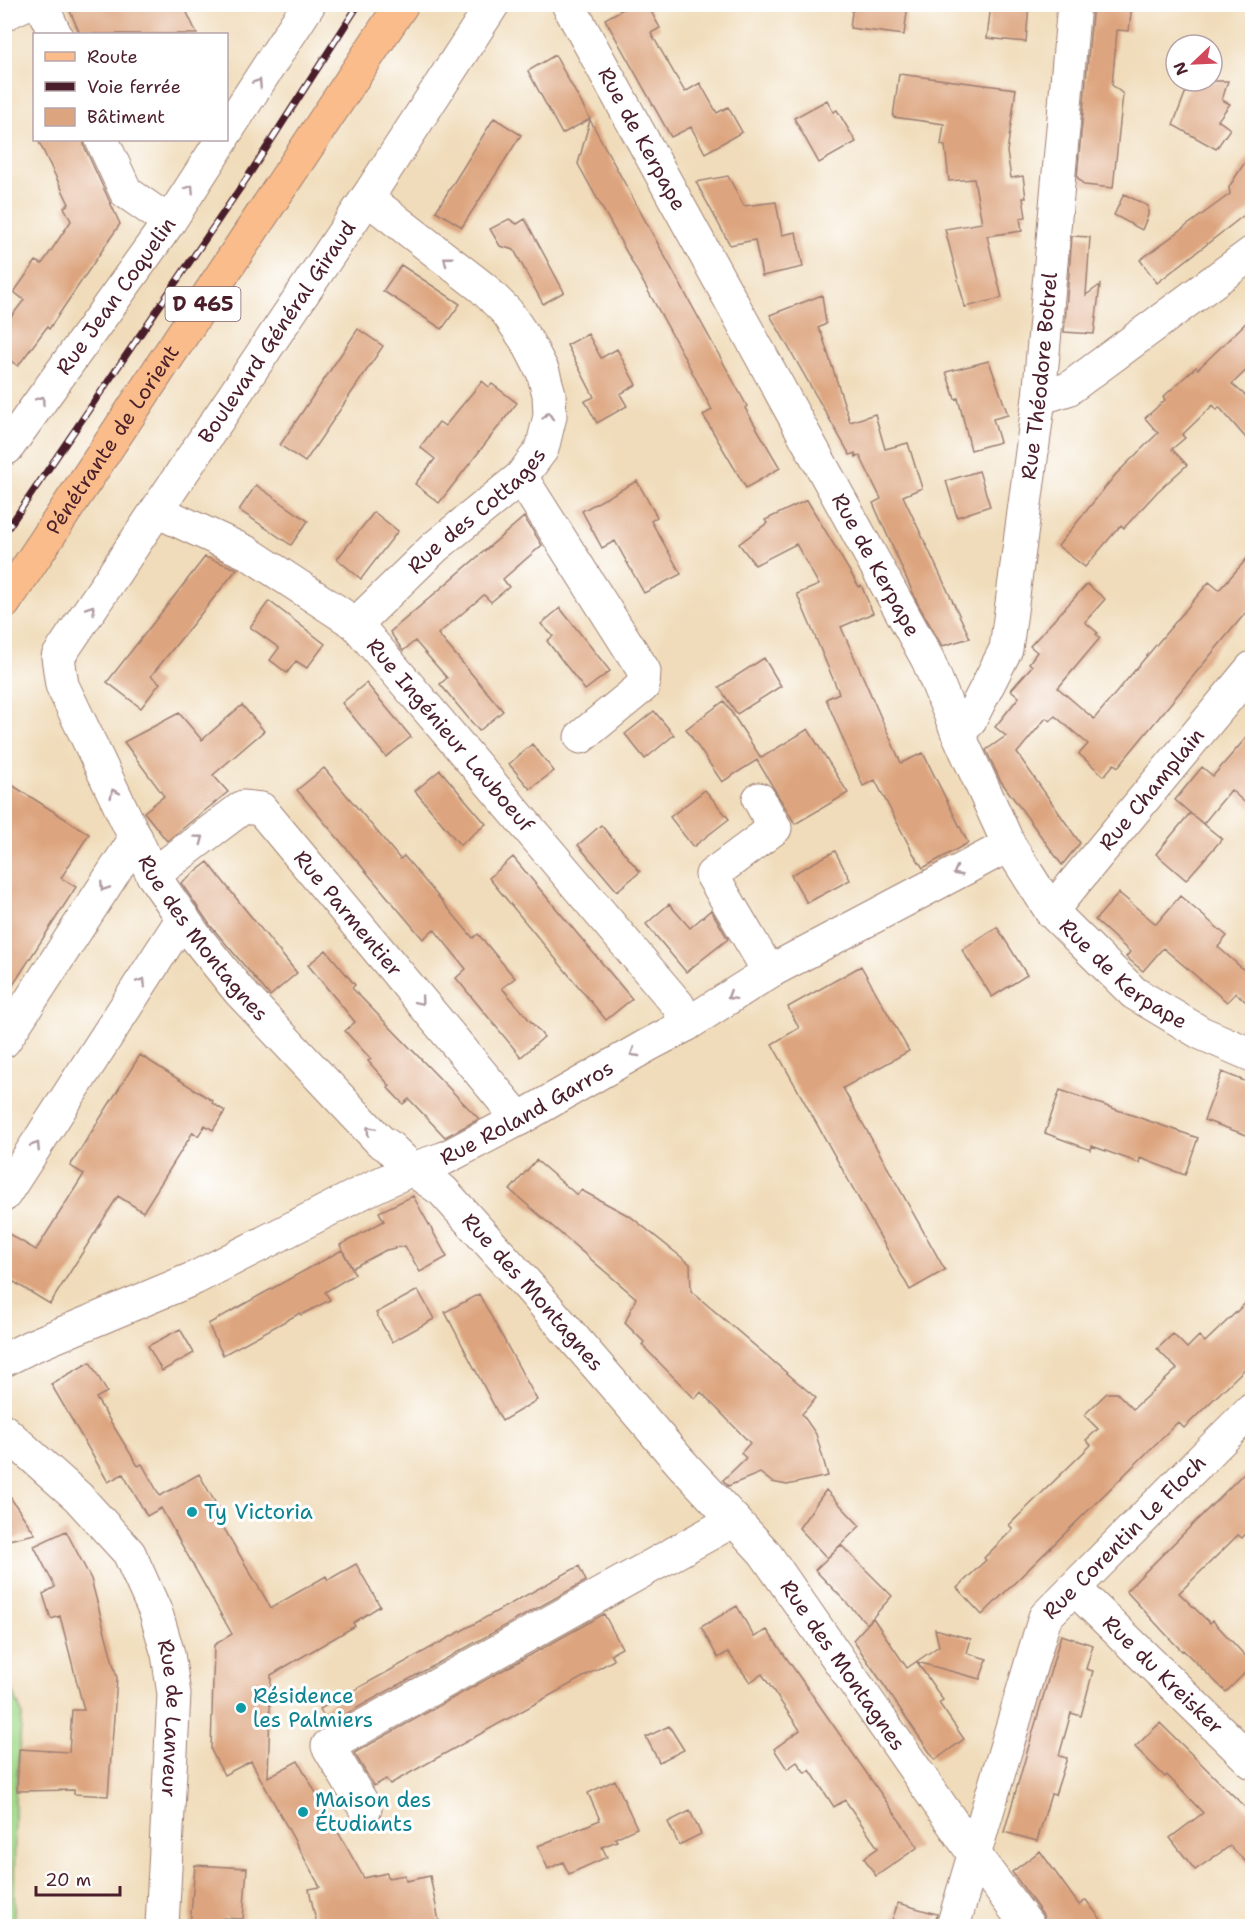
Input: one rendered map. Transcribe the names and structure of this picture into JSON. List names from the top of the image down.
{
  "streets": {
    "main road": ["D 465", "Pénétrante de Lorient"],
    "street": [
      "Rue de Kerpape",
      "Rue Jean Coquelin",
      "Boulevard Général Giraud",
      "Rue Théodore Botrel",
      "Rue des Cottages",
      "Rue Ingénieur Lauboeuf",
      "Rue Champlain",
      "Rue Parmentier",
      "Rue des Montagnes",
      "Rue Roland Garros",
      "Rue Corentin Le Floch",
      "Rue du Kreisker",
      "Rue de Lanveur"
    ]
  },
  "crossings": [
    ["Rue de Kerpape", "Rue Théodore Botrel"],
    ["Rue de Kerpape", "Rue Champlain"],
    ["Rue de Kerpape", "Rue Roland Garros"],
    ["Boulevard Général Giraud", "Rue des Cottages"],
    ["Boulevard Général Giraud", "Rue Ingénieur Lauboeuf"],
    ["Boulevard Général Giraud", "Rue des Montagnes"],
    ["Rue des Cottages", "Rue Ingénieur Lauboeuf"],
    ["Rue Ingénieur Lauboeuf", "Rue Roland Garros"],
    ["Rue Parmentier", "Rue des Montagnes"],
    ["Rue Parmentier", "Rue Roland Garros"],
    ["Rue des Montagnes", "Rue Roland Garros"],
    ["Rue des Montagnes", "Rue Corentin Le Floch"],
    ["Rue Corentin Le Floch", "Rue du Kreisker"]
  ],
  "one_way": [
    "Rue Jean Coquelin",
    "Rue des Cottages",
    "Rue Parmentier",
    "Rue Roland Garros"
  ],
  "places": ["Ty Victoria", "Résidence les Palmiers", "Maison des Étudiants"],
  "legend": ["Route", "Voie ferrée", "Bâtiment"],
  "scale_bar": "20 m",
  "north": "bottom left"
}
